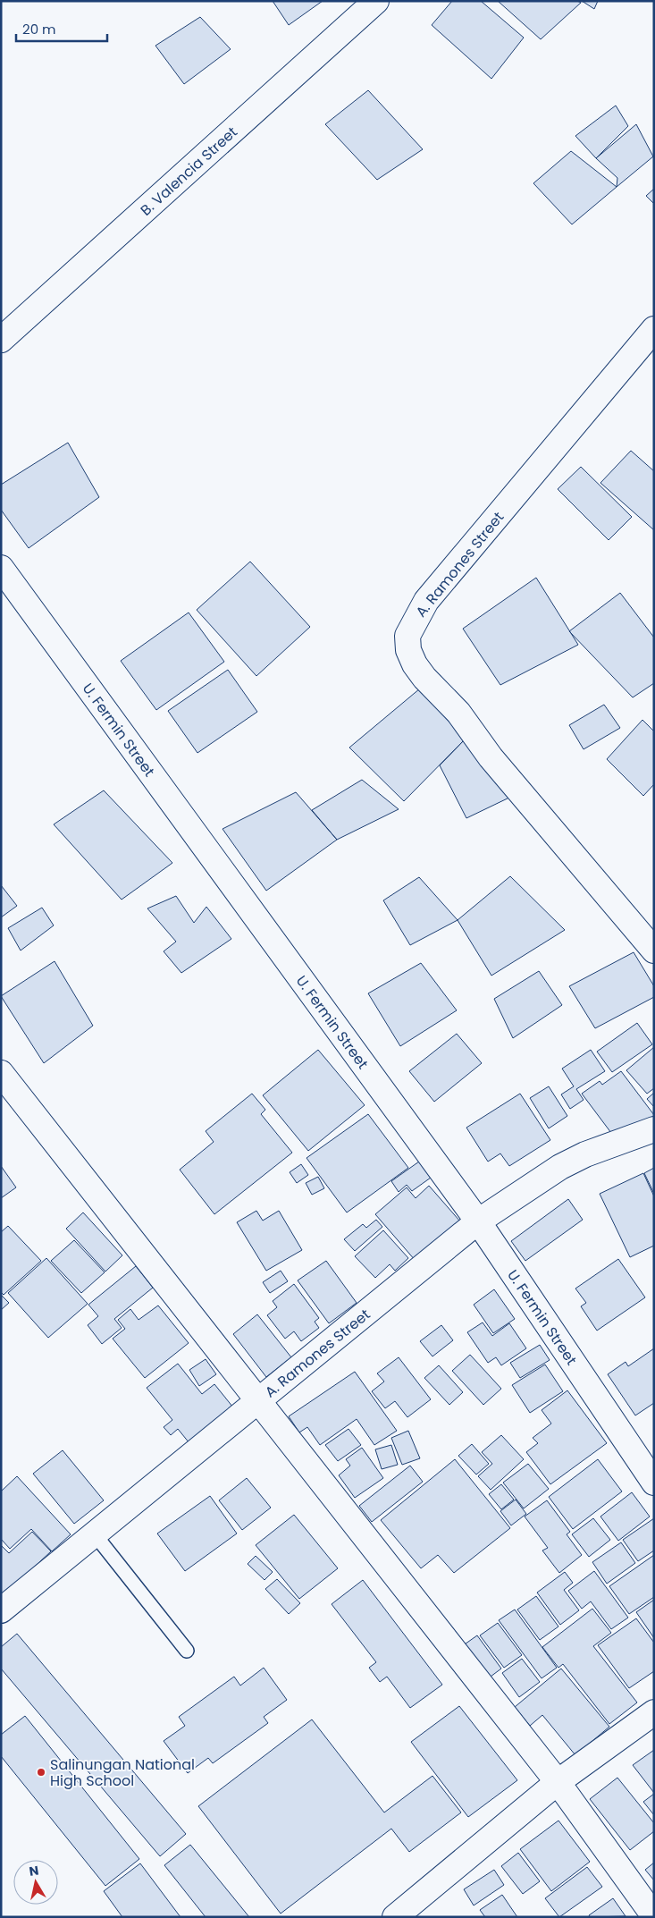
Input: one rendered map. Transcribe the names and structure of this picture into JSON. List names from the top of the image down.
{
  "streets": {
    "street": ["B. Valencia Street", "A. Ramones Street", "U. Fermin Street"]
  },
  "crossings": [
    ["A. Ramones Street", "U. Fermin Street"]
  ],
  "places": ["Salinungan National High School"],
  "scale_bar": "20 m",
  "north": "top"
}
